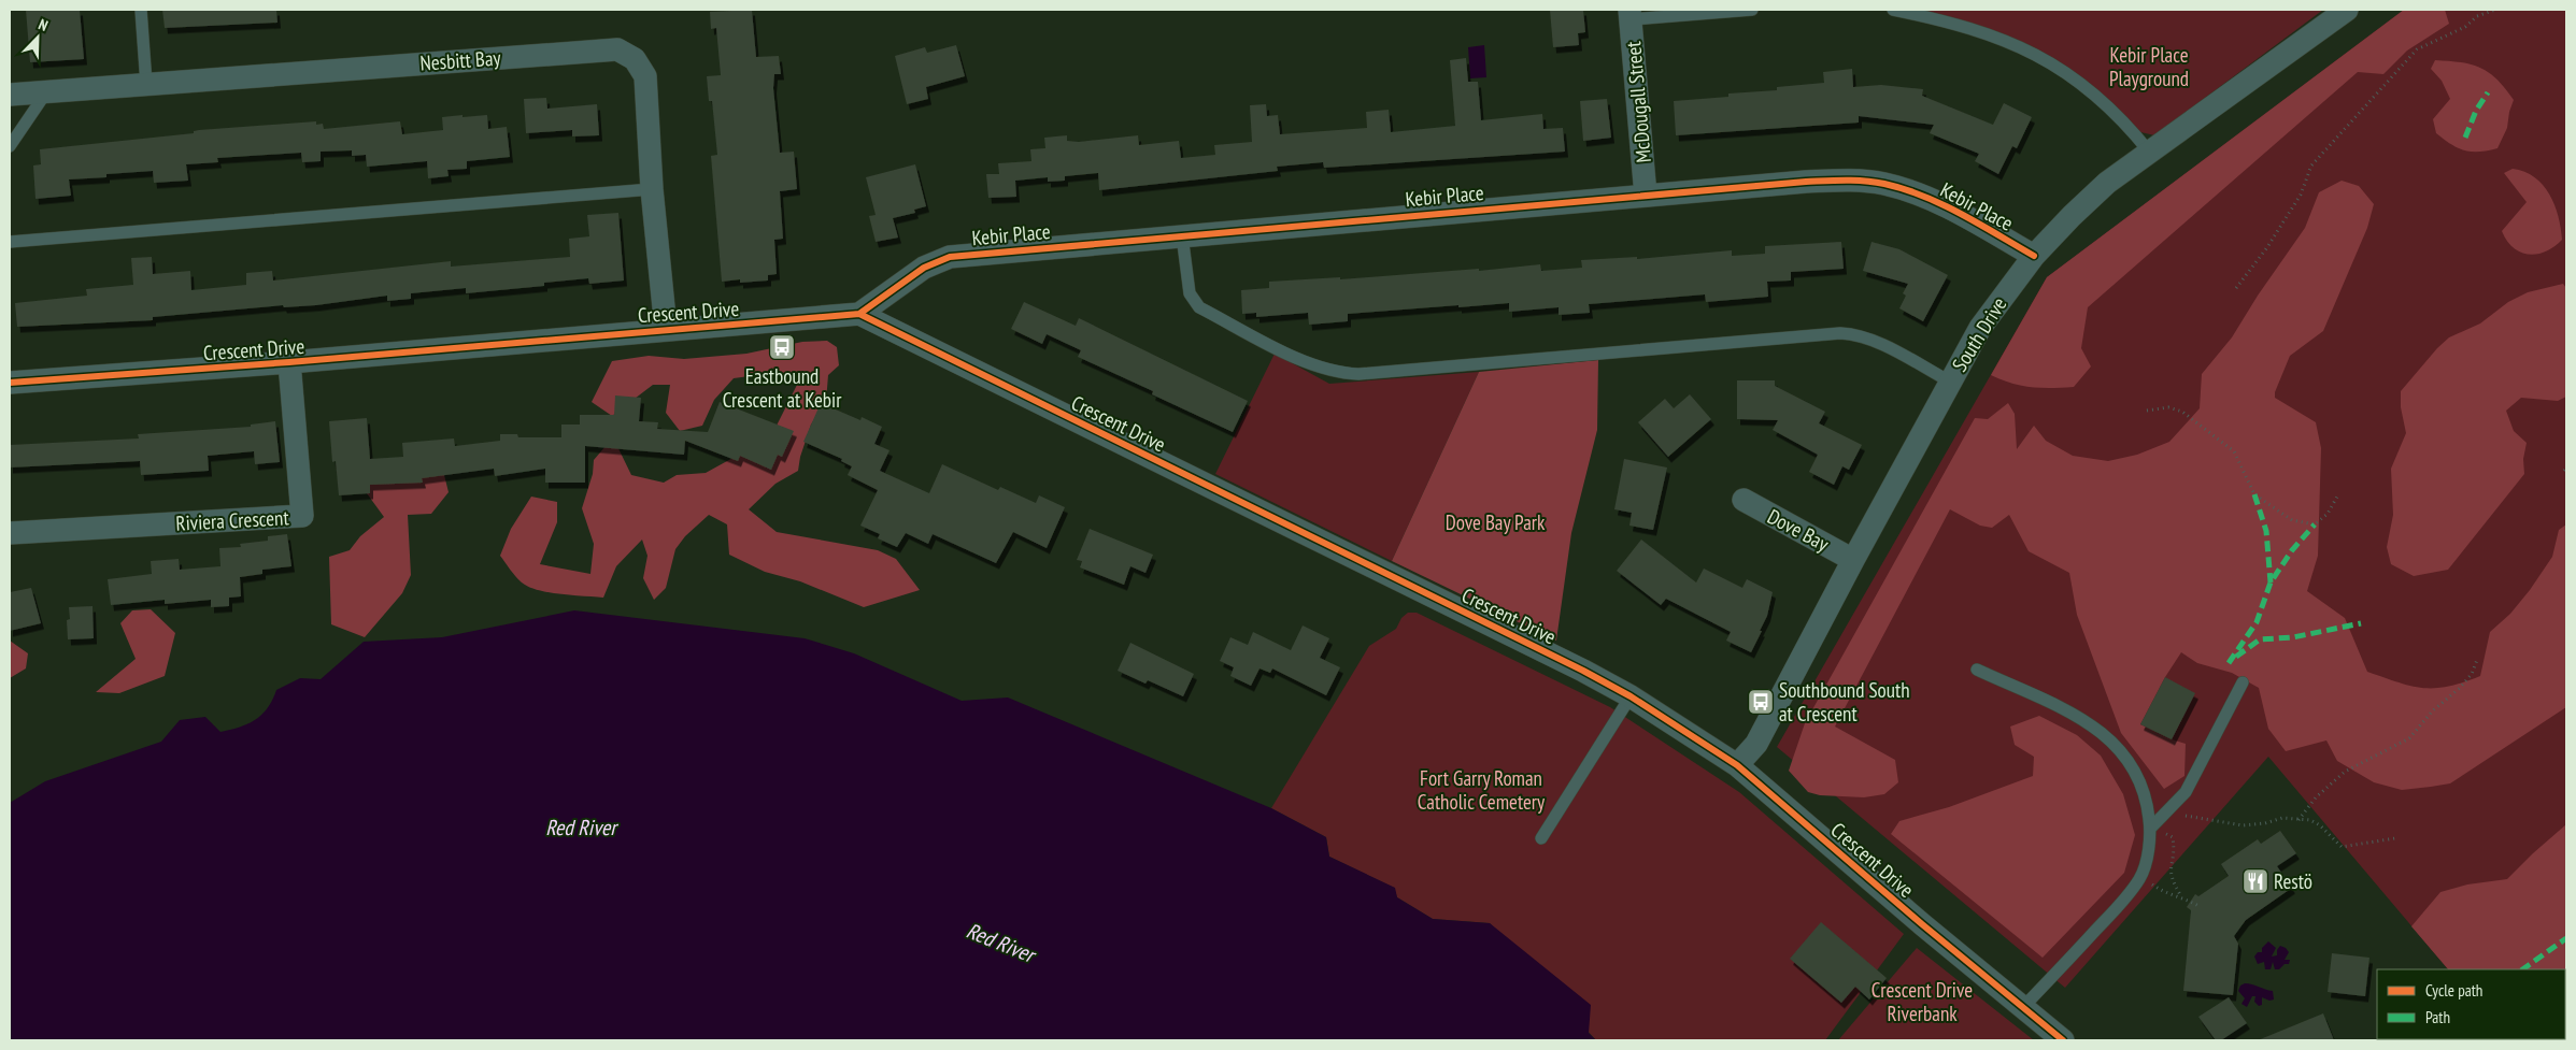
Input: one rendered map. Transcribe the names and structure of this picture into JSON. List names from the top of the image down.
{
  "streets": {
    "street": [
      "Nesbitt Bay",
      "McDougall Street",
      "Kebir Place",
      "Crescent Drive",
      "South Drive",
      "Riviera Crescent",
      "Dove Bay"
    ]
  },
  "crossings": [
    ["Nesbitt Bay", "Crescent Drive"],
    ["McDougall Street", "Kebir Place"],
    ["Kebir Place", "Crescent Drive"],
    ["Kebir Place", "South Drive"],
    ["Crescent Drive", "South Drive"],
    ["Crescent Drive", "Riviera Crescent"],
    ["South Drive", "Dove Bay"]
  ],
  "water": ["Red River"],
  "parks": [
    "Kebir Place Playground",
    "Dove Bay Park",
    "Fort Garry Roman Catholic Cemetery",
    "Crescent Drive Riverbank"
  ],
  "places": {
    "bus stop": ["Eastbound Crescent at Kebir", "Southbound South at Crescent"],
    "restaurant": ["Restö"]
  },
  "legend": ["Cycle path", "Path"],
  "north": "top right"
}
